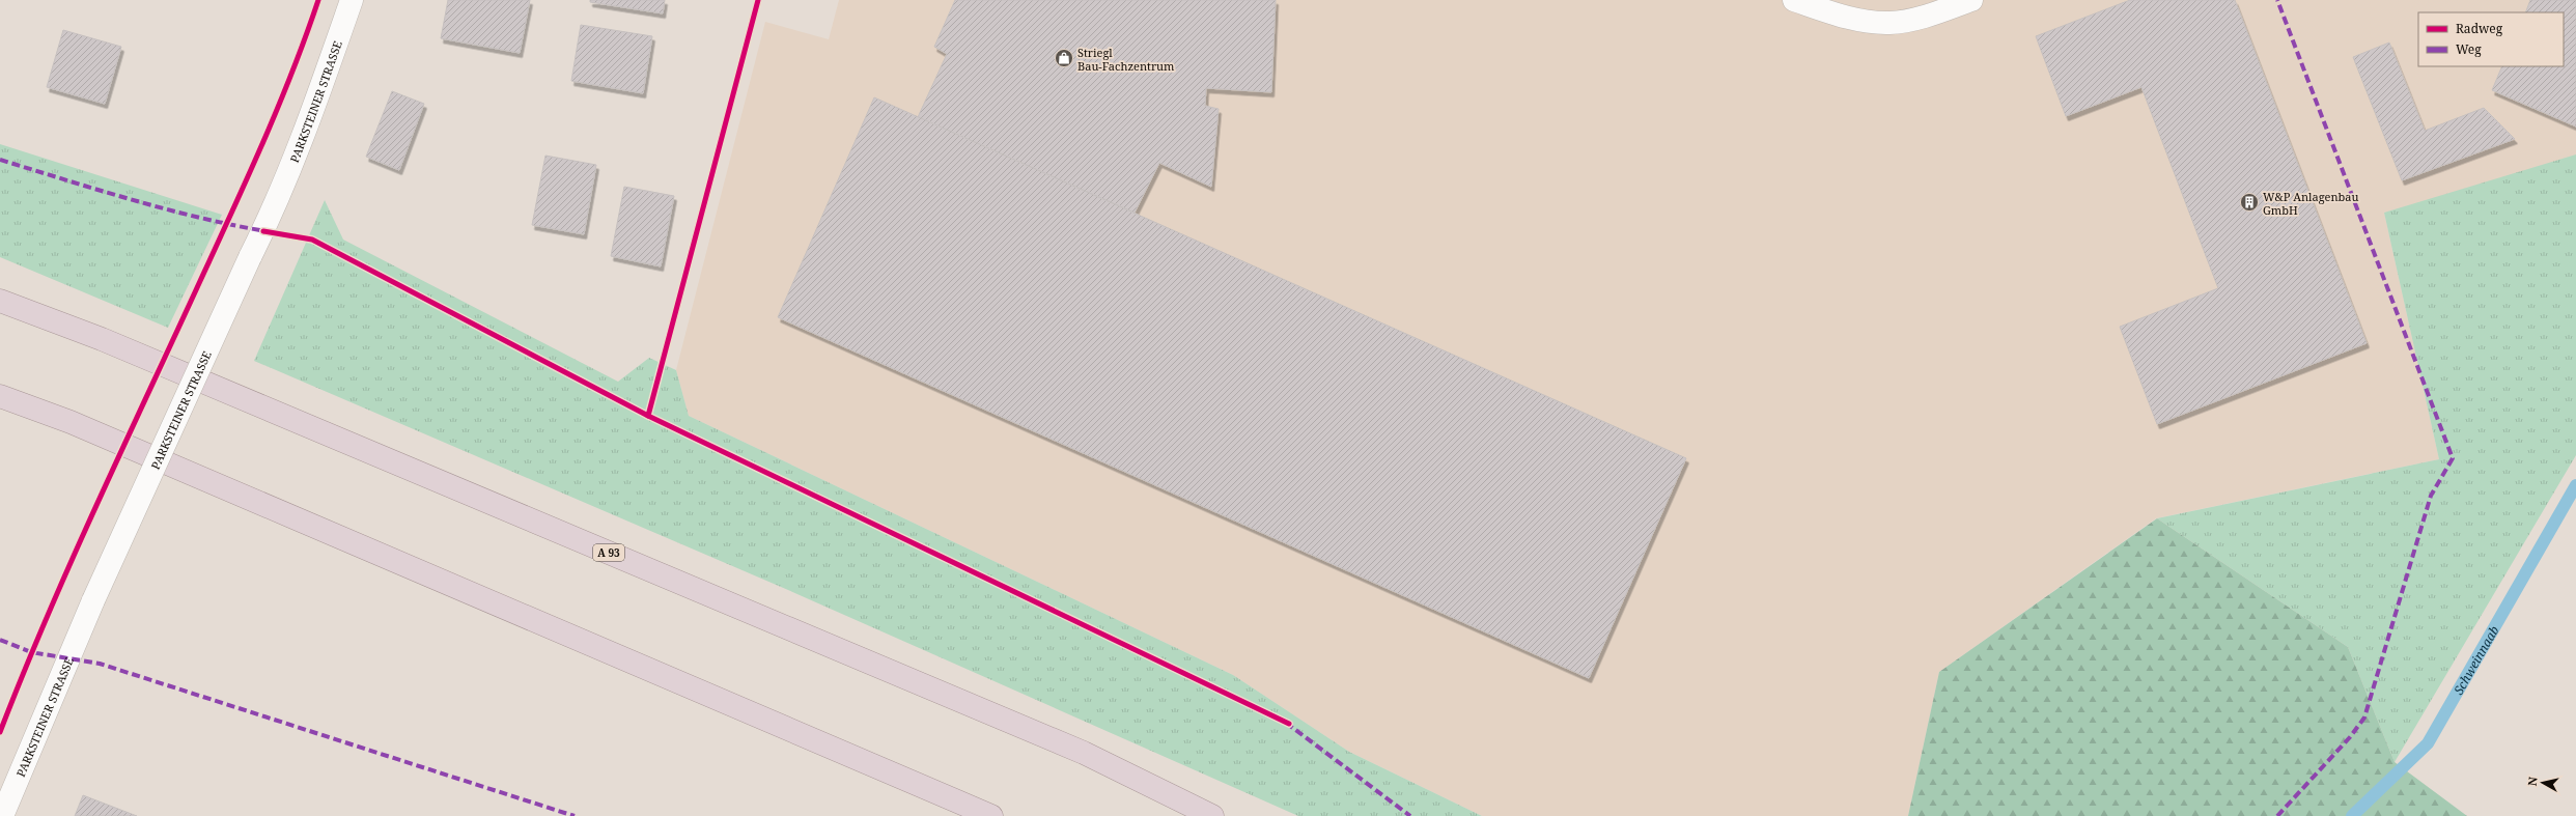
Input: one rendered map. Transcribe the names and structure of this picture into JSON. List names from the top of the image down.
{
  "streets": {
    "highway": ["A 93"],
    "street": ["PARKSTEINER STRASSE"]
  },
  "water": ["Schweinnaab"],
  "places": {
    "shop": ["Striegl Bau-Fachzentrum"],
    "building": ["W&P Anlagenbau GmbH"]
  },
  "legend": ["Radweg", "Weg"],
  "north": "left"
}
